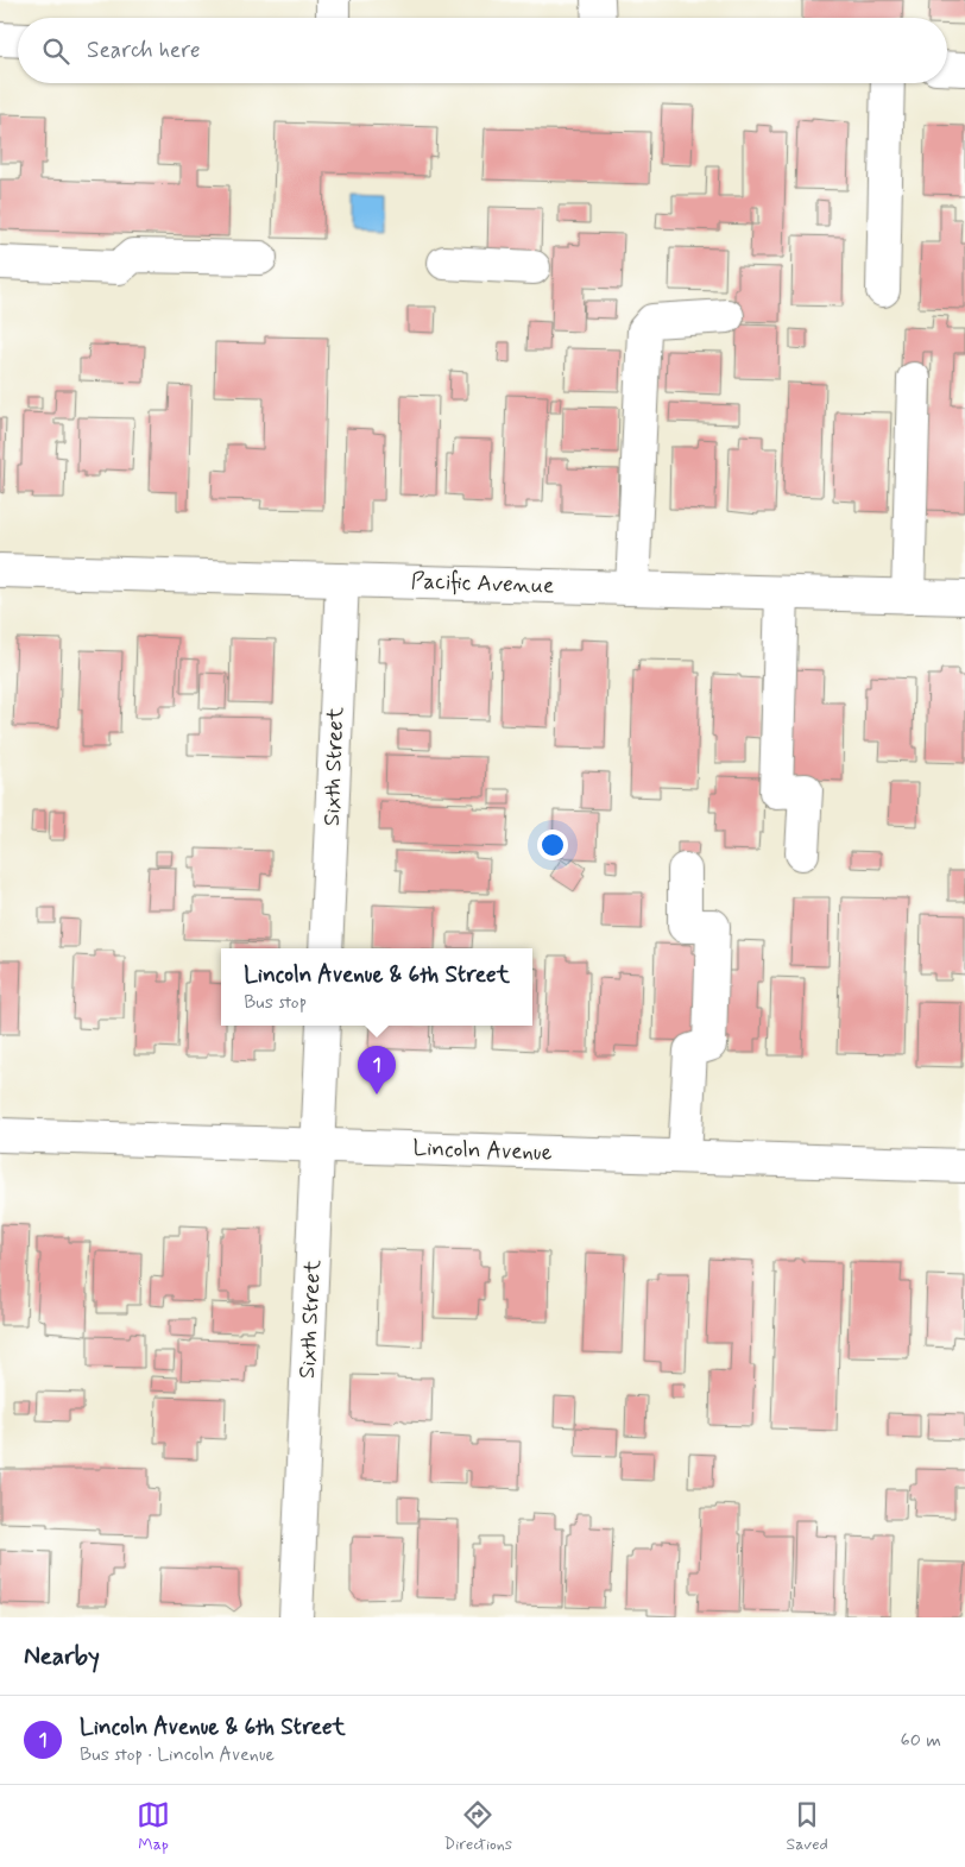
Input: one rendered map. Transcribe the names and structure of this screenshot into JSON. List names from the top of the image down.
{
  "streets": {
    "street": ["Pacific Avenue", "Sixth Street", "Lincoln Avenue"]
  },
  "crossings": [
    ["Pacific Avenue", "Sixth Street"],
    ["Sixth Street", "Lincoln Avenue"]
  ],
  "page": {
    "search": "Search here",
    "popup": ["Lincoln Avenue & 6th Street", "Bus stop"],
    "pins": "1",
    "heading": "Nearby",
    "list": [
      {
        "mark": "1",
        "name": "Lincoln Avenue & 6th Street",
        "note": "Bus stop · Lincoln Avenue",
        "value": "60 m"
      }
    ],
    "nav": ["Map", "Directions", "Saved"]
  }
}
